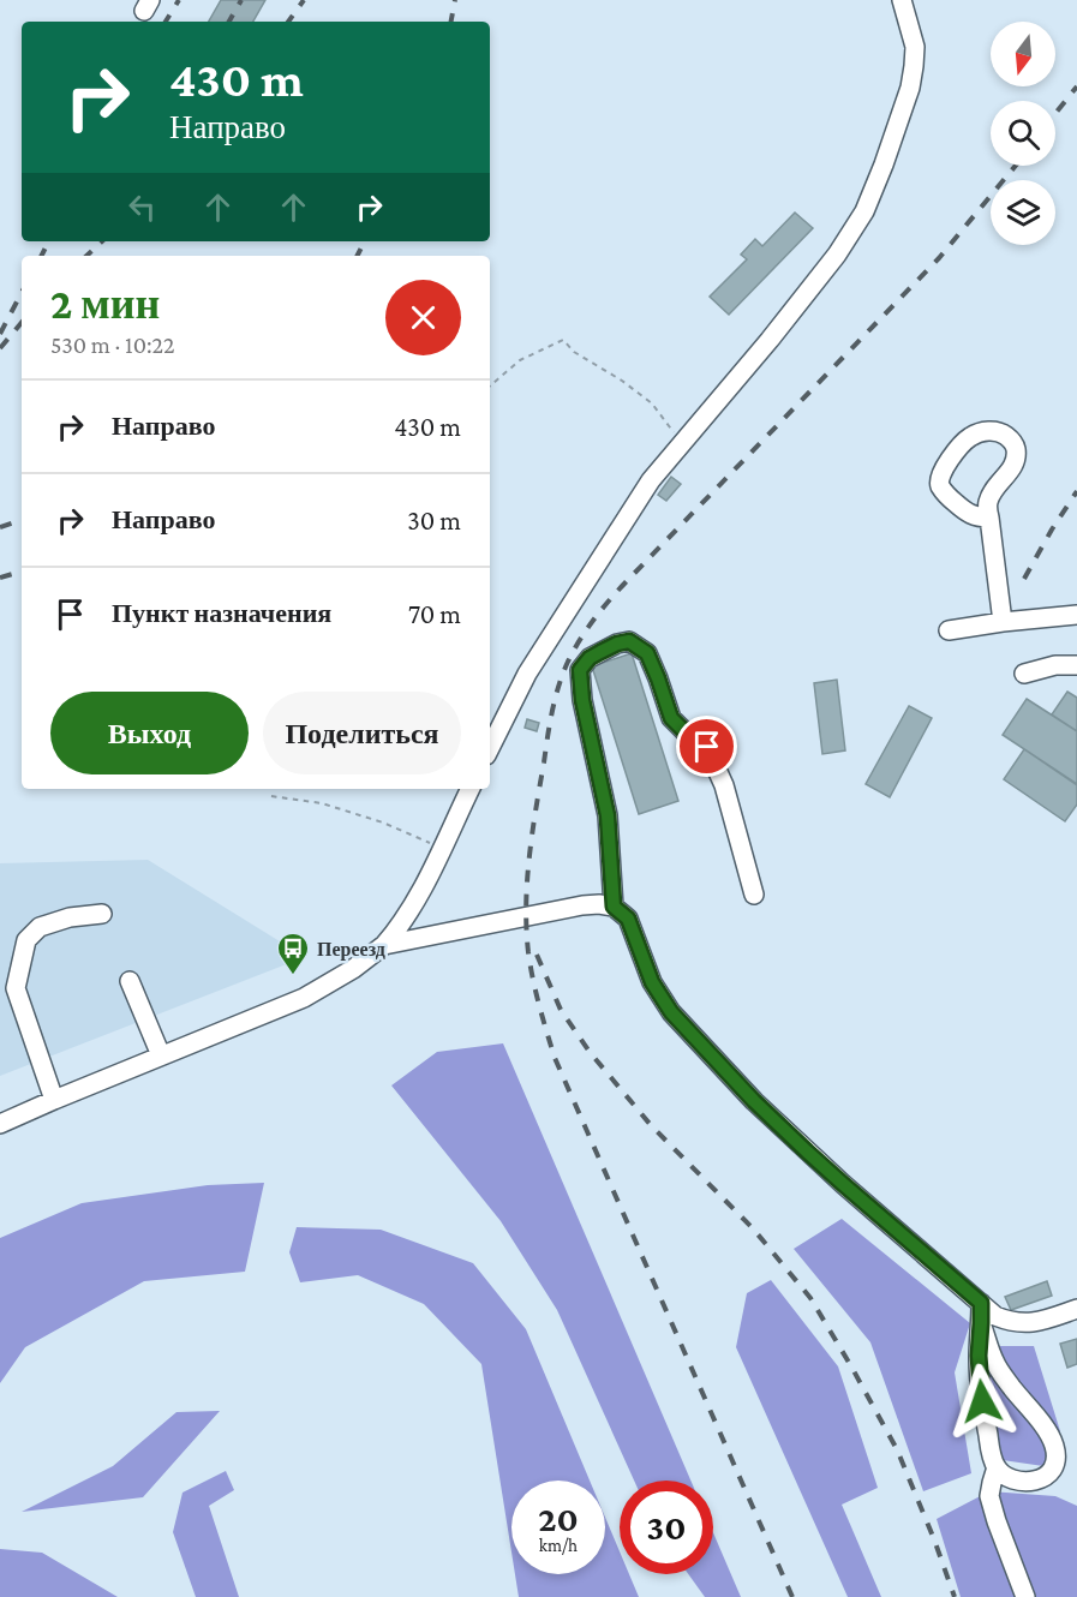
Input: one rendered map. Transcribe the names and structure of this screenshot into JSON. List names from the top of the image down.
{
  "places": {
    "bus stop": ["Переезд"]
  },
  "north": "bottom",
  "page": {
    "turn": ["430 m", "Направо"],
    "heading": ["2 мин", "530 m · 10:22"],
    "list": [
      {
        "name": "Направо",
        "value": "430 m"
      },
      {
        "name": "Направо",
        "value": "30 m"
      },
      {
        "name": "Пункт назначения",
        "value": "70 m"
      }
    ],
    "buttons": ["Выход", "Поделиться"],
    "speed": "20 km/h",
    "limit": "30"
  }
}
